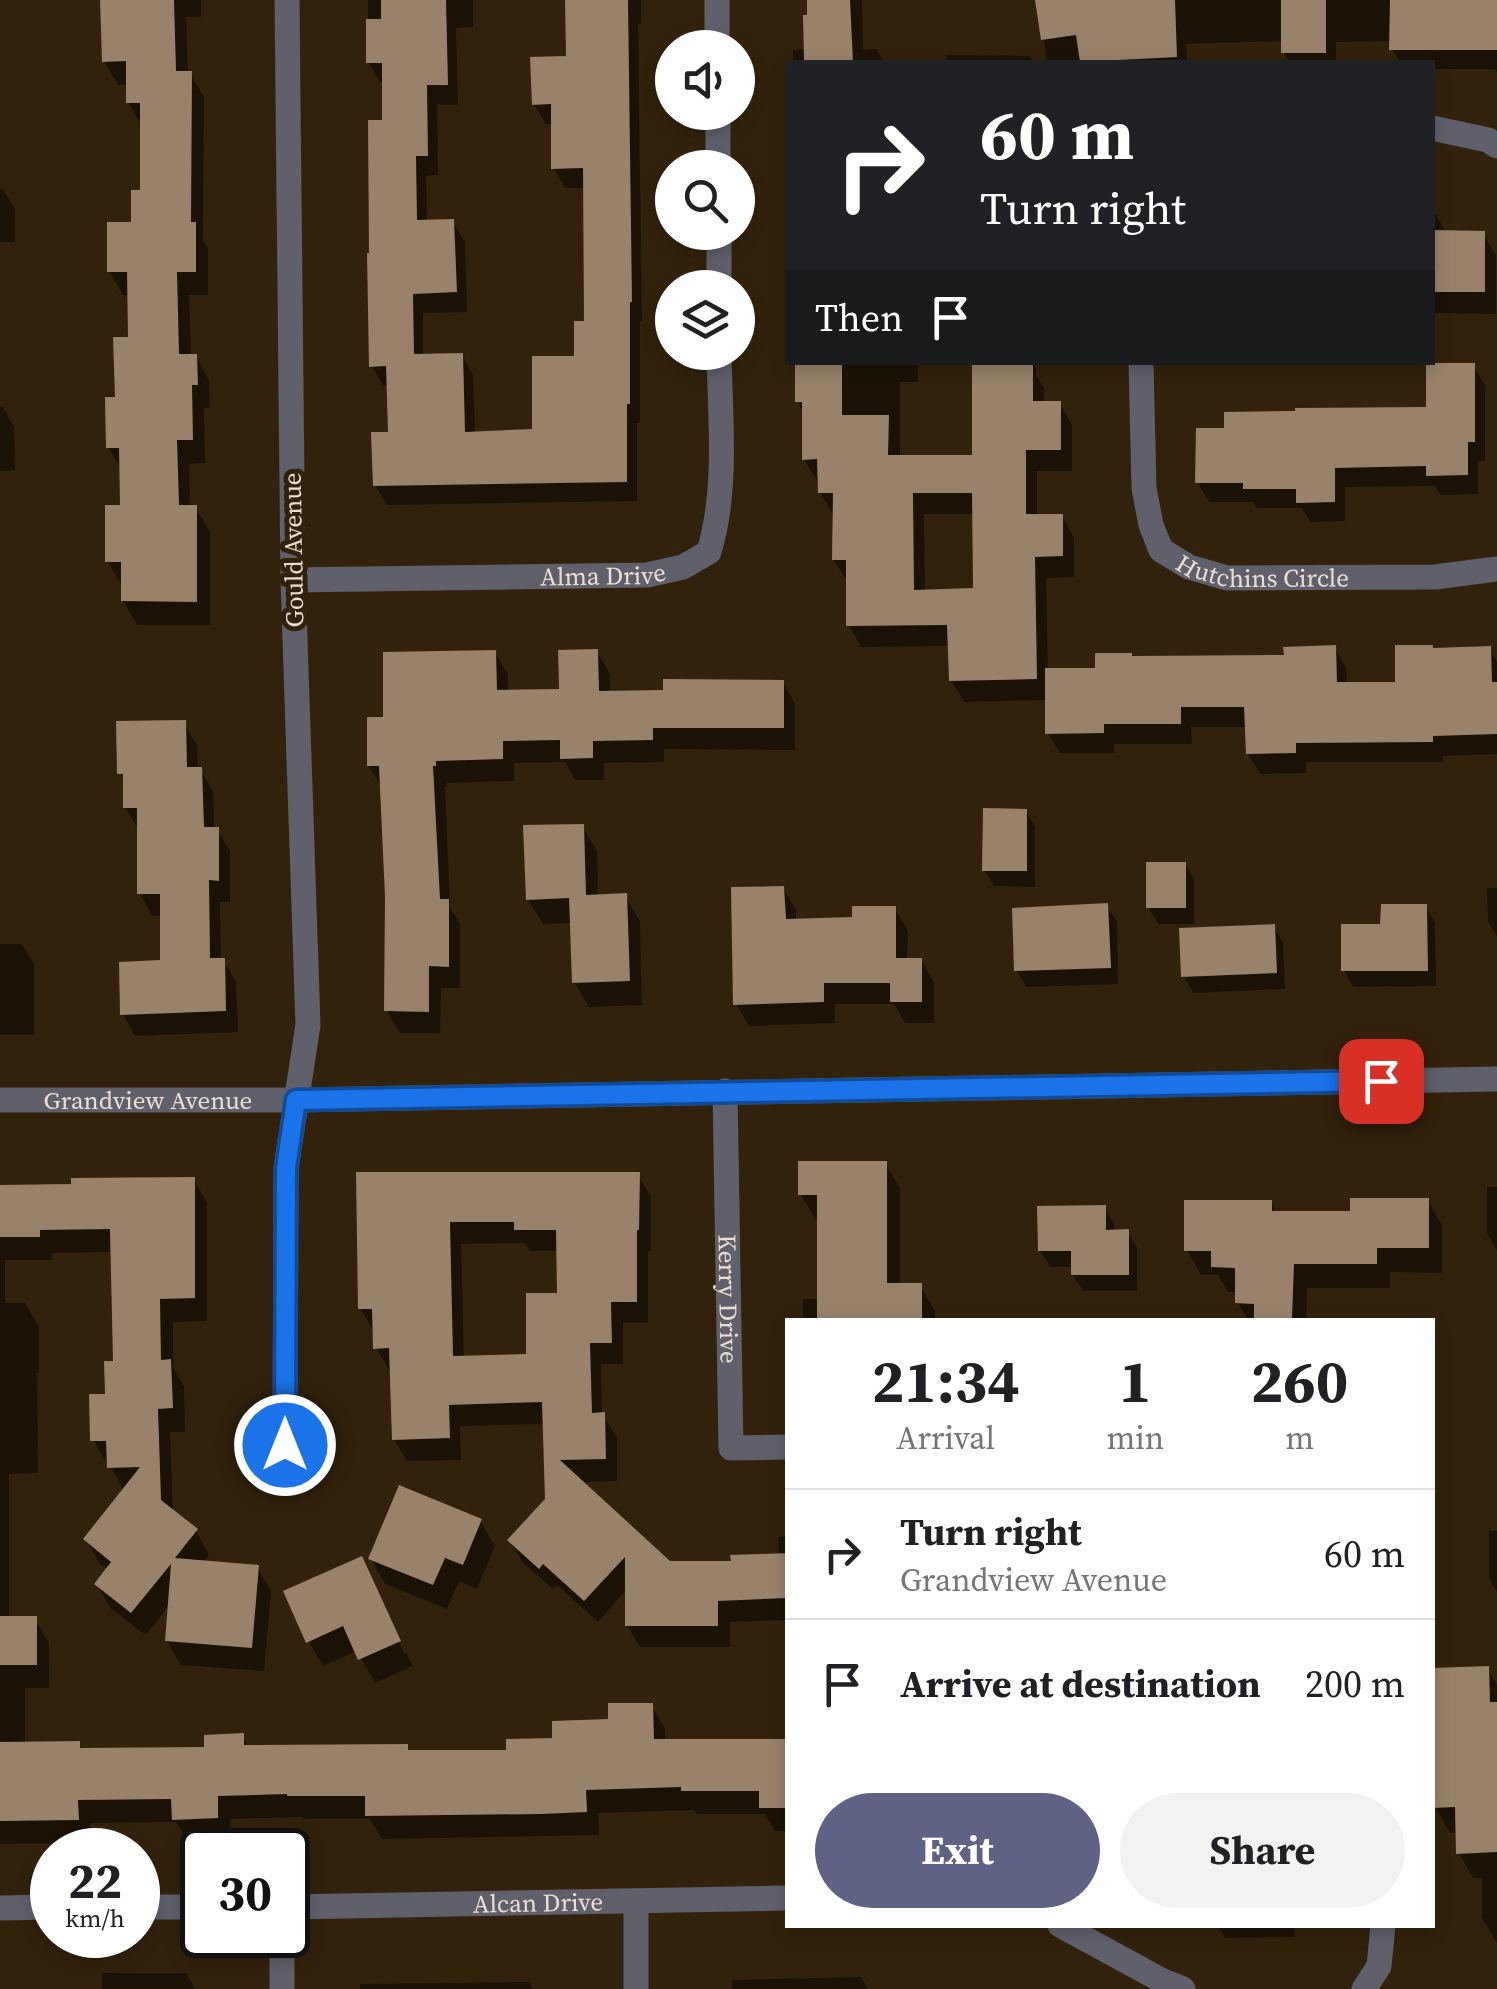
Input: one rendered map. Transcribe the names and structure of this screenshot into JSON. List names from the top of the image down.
{
  "streets": {
    "street": [
      "Gould Avenue",
      "Hutchins Circle",
      "Alma Drive",
      "Grandview Avenue",
      "Kerry Drive",
      "Alcan Drive"
    ]
  },
  "crossings": [
    ["Gould Avenue", "Alma Drive"],
    ["Gould Avenue", "Grandview Avenue"],
    ["Grandview Avenue", "Kerry Drive"]
  ],
  "page": {
    "turn": ["60 m", "Turn right"],
    "then": "Then",
    "eta": [
      "21:34",
      "Arrival",
      "1",
      "min",
      "260",
      "m"
    ],
    "list": [
      {
        "name": "Turn right",
        "note": "Grandview Avenue",
        "value": "60 m"
      },
      {
        "name": "Arrive at destination",
        "value": "200 m"
      }
    ],
    "buttons": ["Exit", "Share"],
    "speed": "22 km/h",
    "limit": "30"
  }
}
